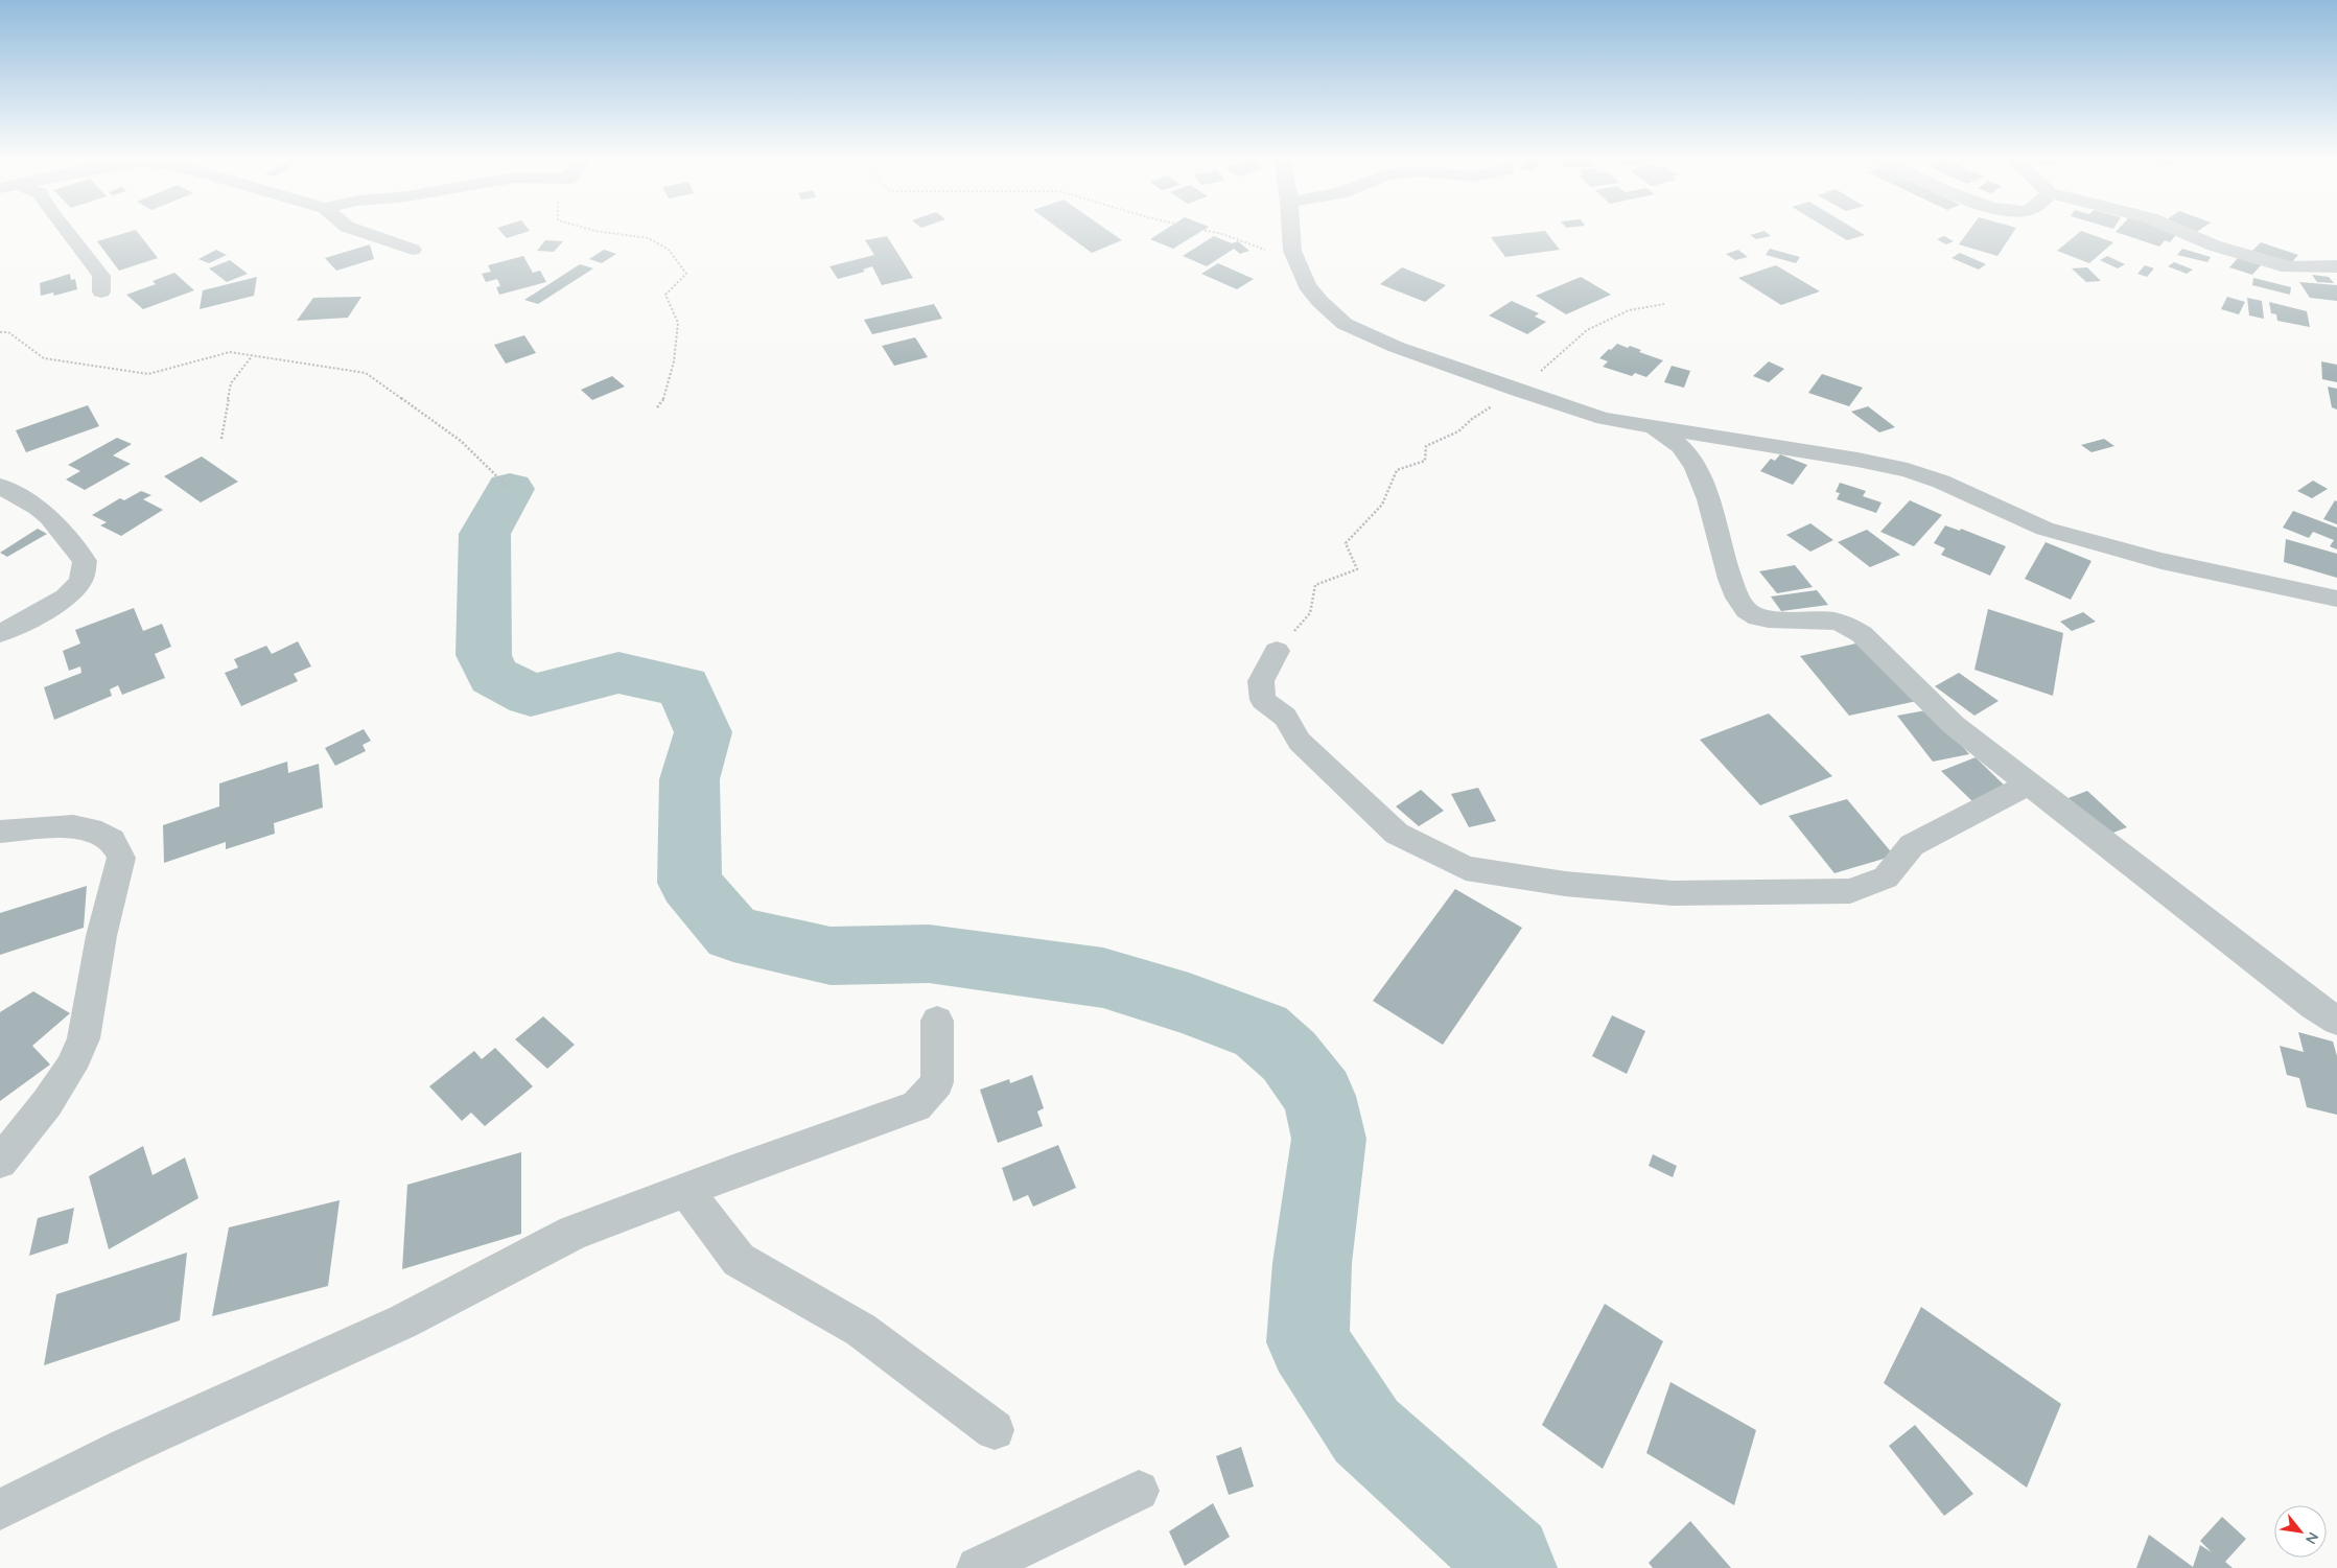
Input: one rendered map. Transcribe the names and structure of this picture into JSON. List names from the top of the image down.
{
  "north": "bottom right"
}
